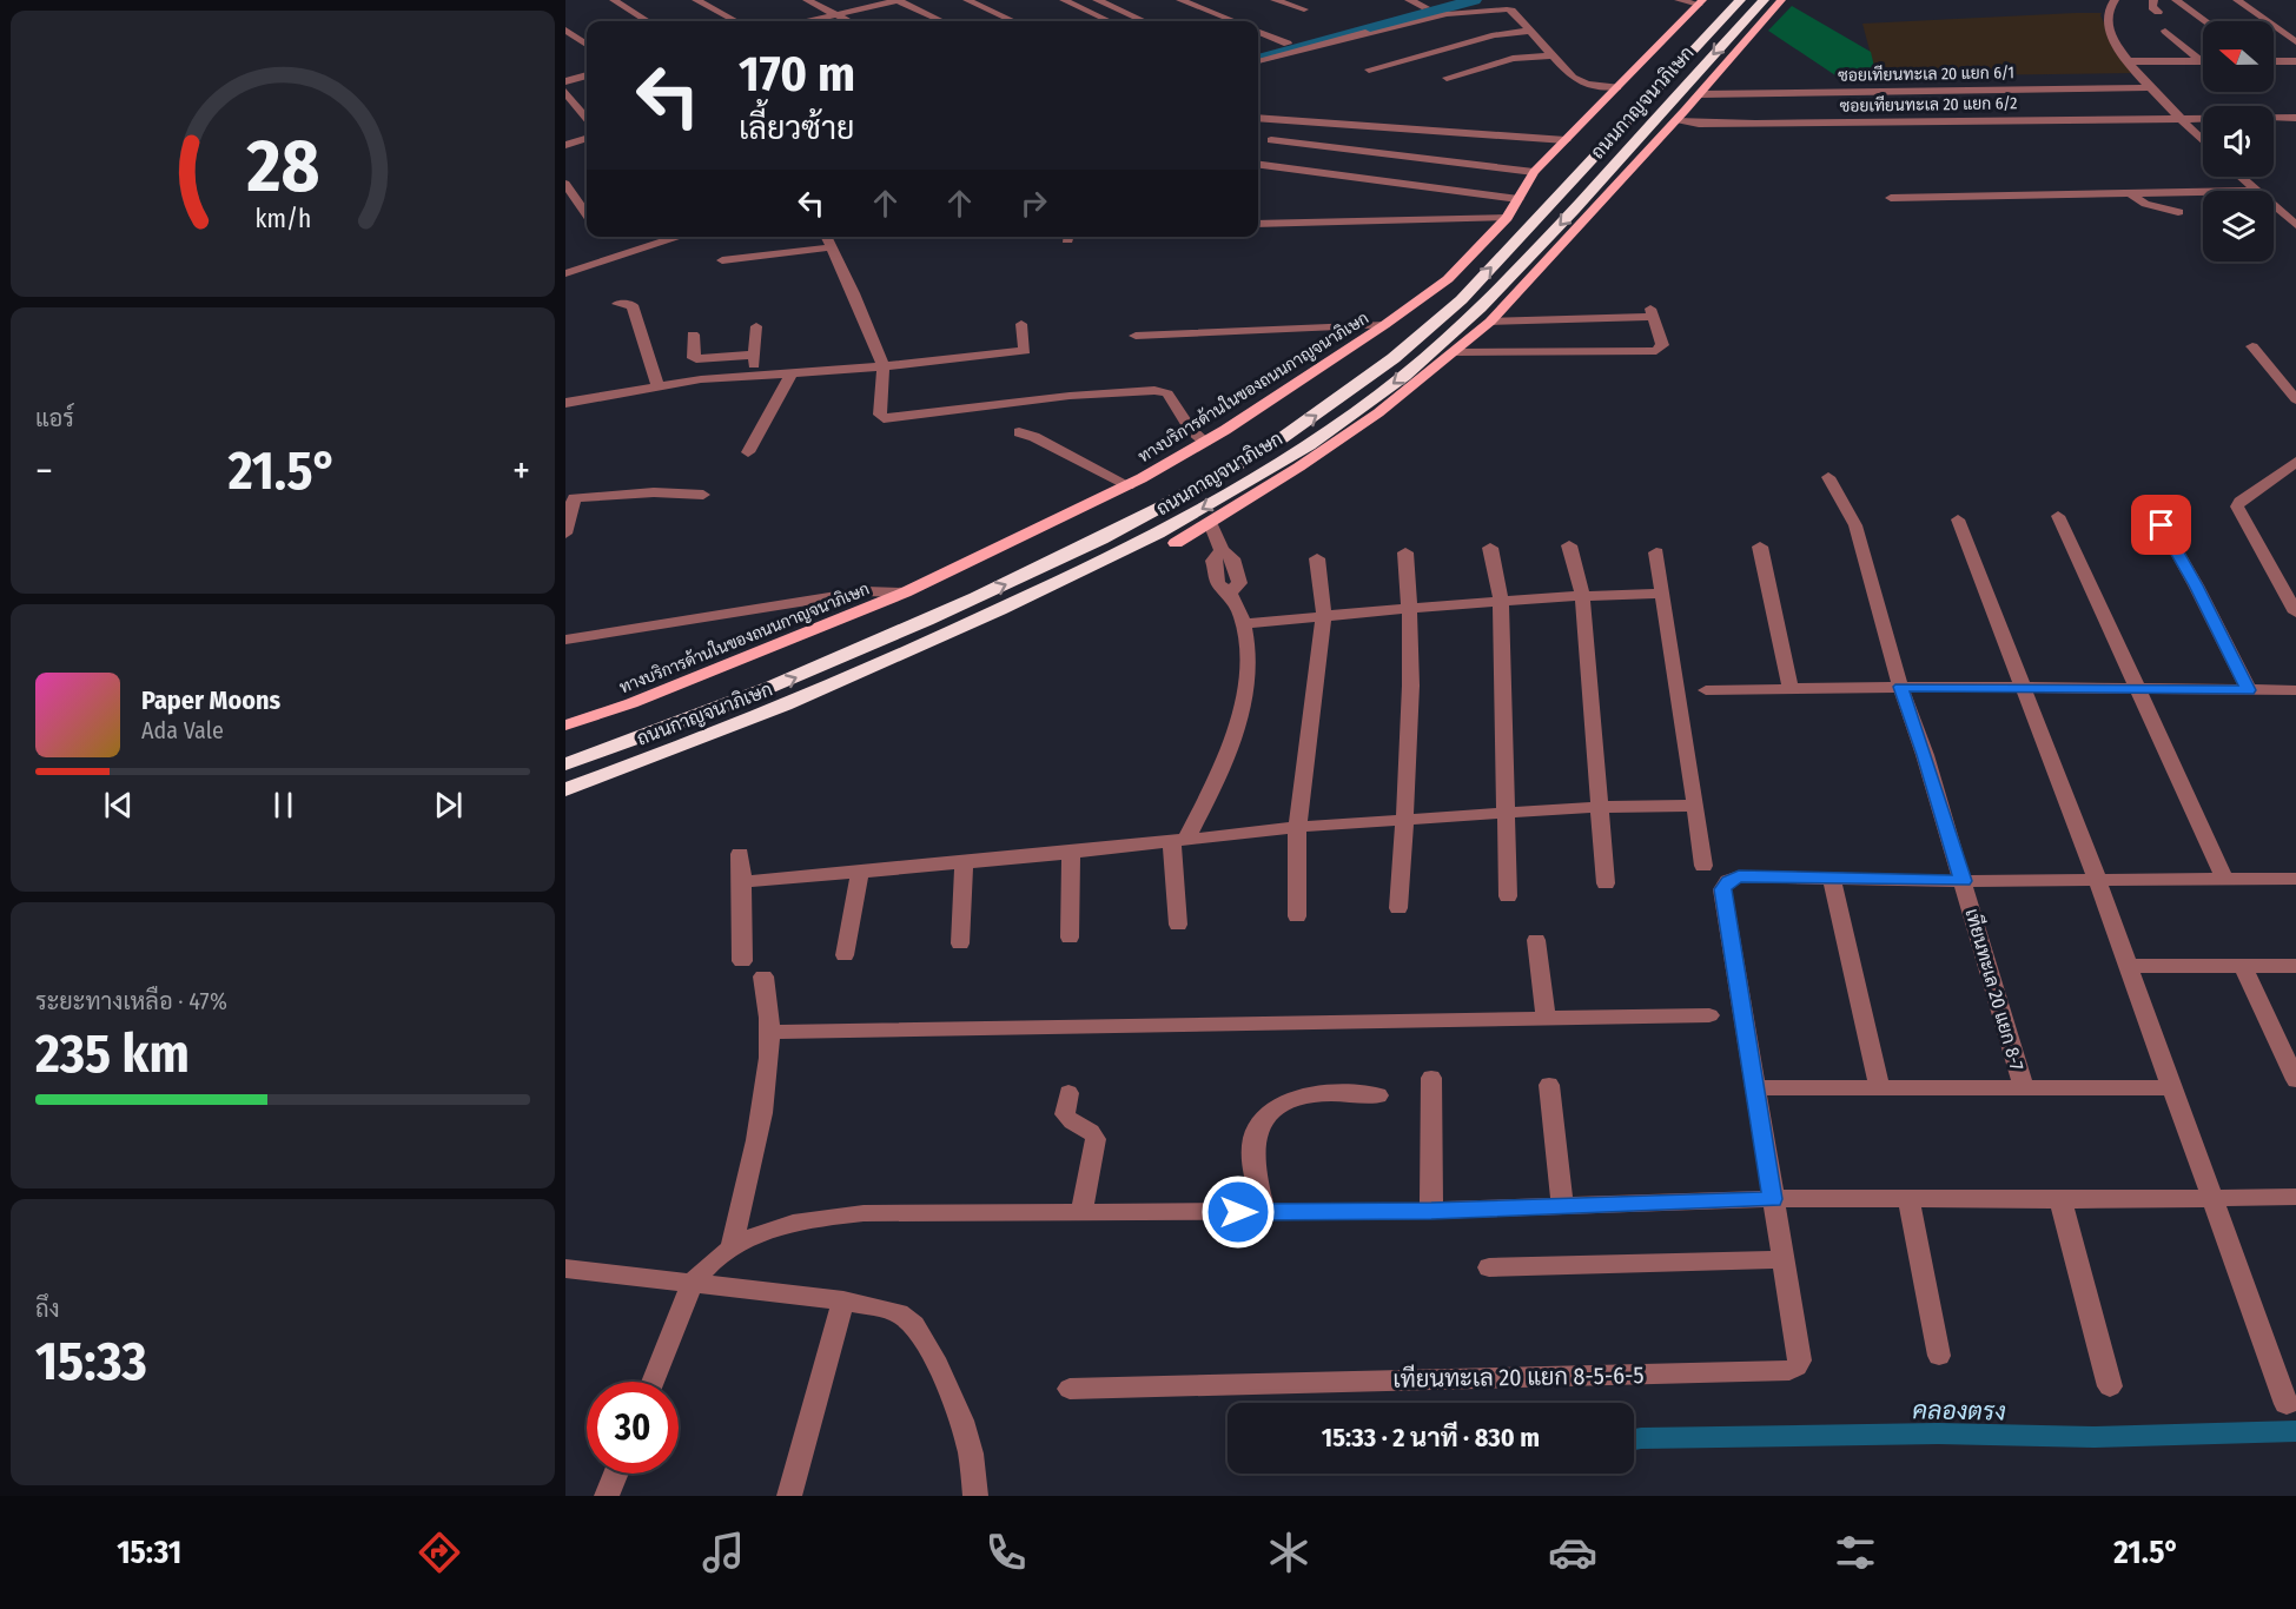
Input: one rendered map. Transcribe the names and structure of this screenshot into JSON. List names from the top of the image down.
{
  "streets": {
    "highway": ["ถนนกาญจนาภิเษก"],
    "main road": ["ทางบริการด้านในของถนนกาญจนาภิเษก"],
    "street": [
      "ซอยเทียนทะเล 20 แยก 6/1",
      "ซอยเทียนทะเล 20 แยก 6/2",
      "เทียนทะเล 20 แยก 8-7",
      "เทียนทะเล 20 แยก 8-5-6-5"
    ]
  },
  "water": ["คลองตรง"],
  "north": "left",
  "page": {
    "turn": ["170 m", "เลี้ยวซ้าย"],
    "tile": [
      "แอร์",
      ["ระยะทางเหลือ · 47%", "235 km"],
      ["ถึง", "15:33"]
    ],
    "heat": ["−", "21.5°", "+"],
    "song": ["Paper Moons", "Ada Vale"],
    "limit": "30",
    "trip": "15:33 · 2 นาที · 830 m",
    "tabs": ["15:31", "21.5°"],
    "gauge": ["28", "km/h"]
  }
}
